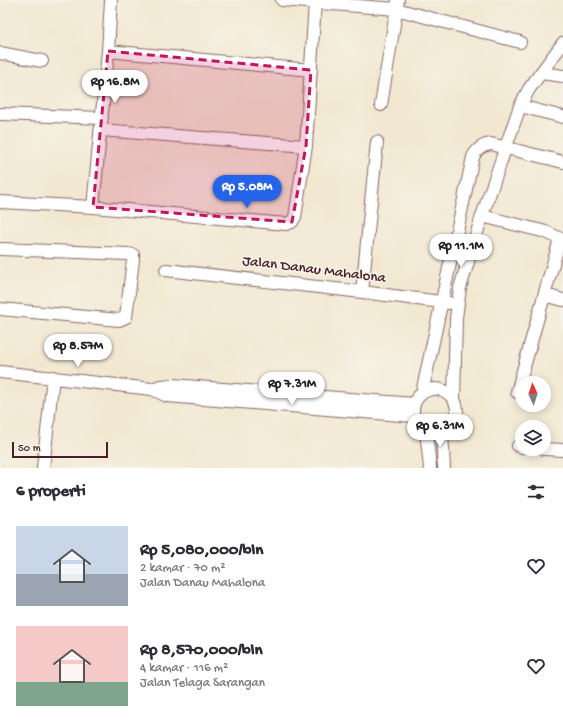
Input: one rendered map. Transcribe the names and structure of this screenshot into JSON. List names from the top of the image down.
{
  "streets": {
    "street": ["Jalan Danau Mahalona"]
  },
  "scale_bar": "50 m",
  "north": "top",
  "page": {
    "price": [
      "Rp 16.8M",
      "Rp 5.08M",
      "Rp 11.1M",
      "Rp 8.57M",
      "Rp 7.31M",
      "Rp 6.31M"
    ],
    "scale": "50 m",
    "heading": "6 properti",
    "list": [
      {
        "name": "Rp 5,080,000/bln",
        "note": "2 kamar · 70 m² · Jalan Danau Mahalona"
      },
      {
        "name": "Rp 8,570,000/bln",
        "note": "4 kamar · 116 m² · Jalan Telaga Sarangan"
      }
    ]
  }
}
